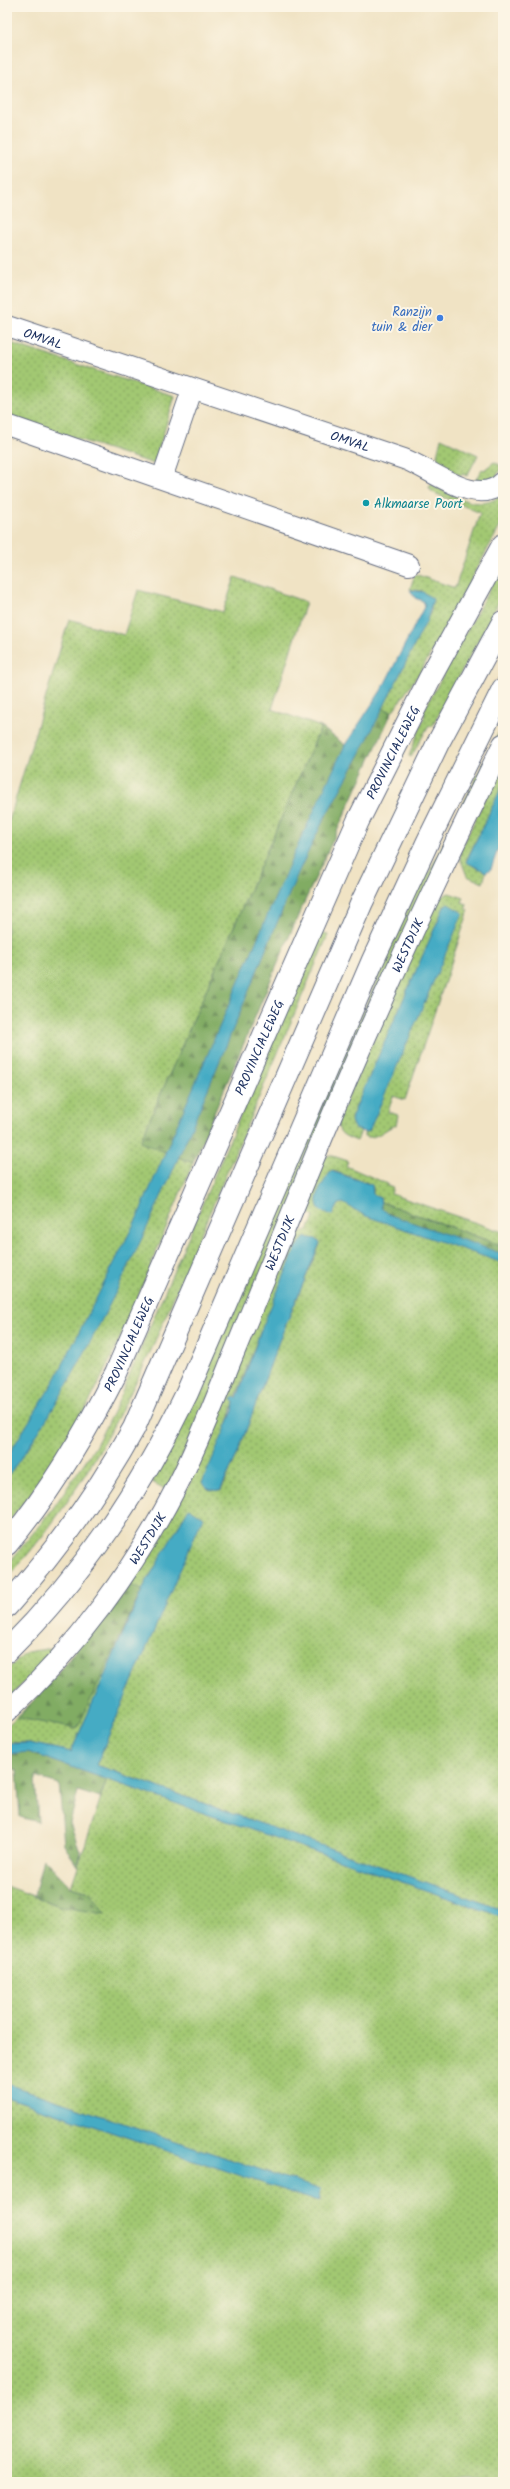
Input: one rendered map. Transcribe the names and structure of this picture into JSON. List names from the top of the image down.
{
  "streets": {
    "main road": ["PROVINCIALEWEG", "WESTDIJK"],
    "street": ["OMVAL"]
  },
  "places": ["Ranzijn tuin & dier", "Alkmaarse Poort"]
}
